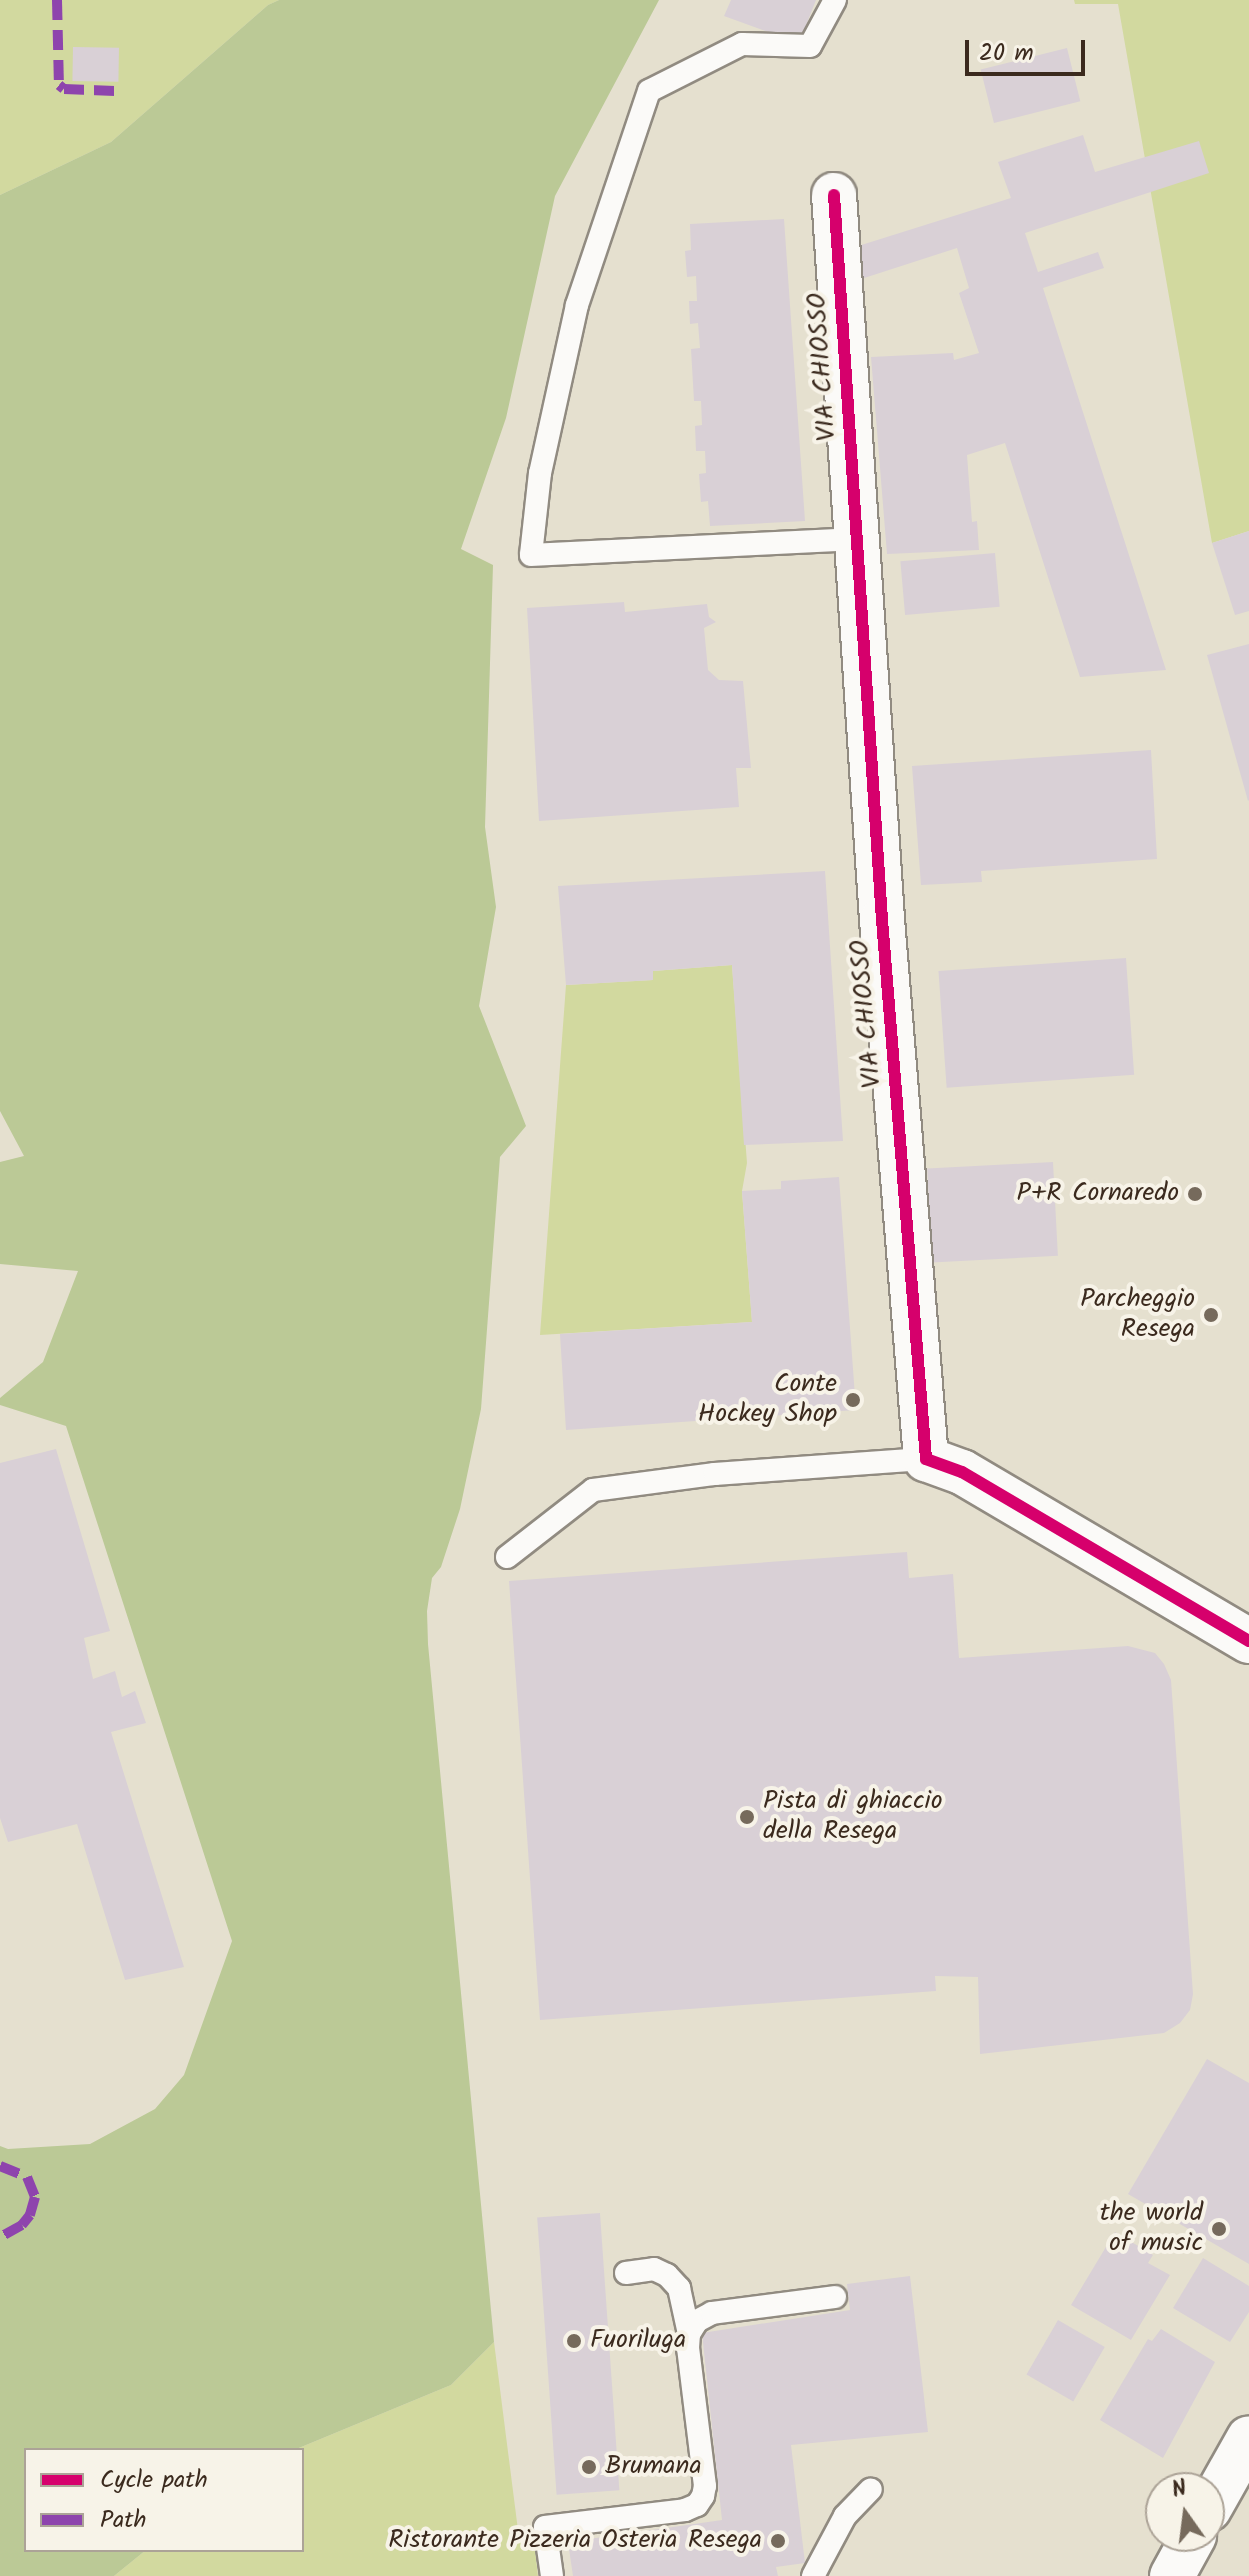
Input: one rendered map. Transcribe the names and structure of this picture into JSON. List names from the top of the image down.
{
  "streets": {
    "street": ["VIA CHIOSSO"]
  },
  "places": [
    "P+R Cornaredo",
    "Parcheggio Resega",
    "Conte Hockey Shop",
    "Pista di ghiaccio della Resega",
    "the world of music",
    "Fuoriluga",
    "Brumana",
    "Ristorante Pizzeria Osteria Resega"
  ],
  "legend": ["Cycle path", "Path"],
  "scale_bar": "20 m",
  "north": "top"
}
